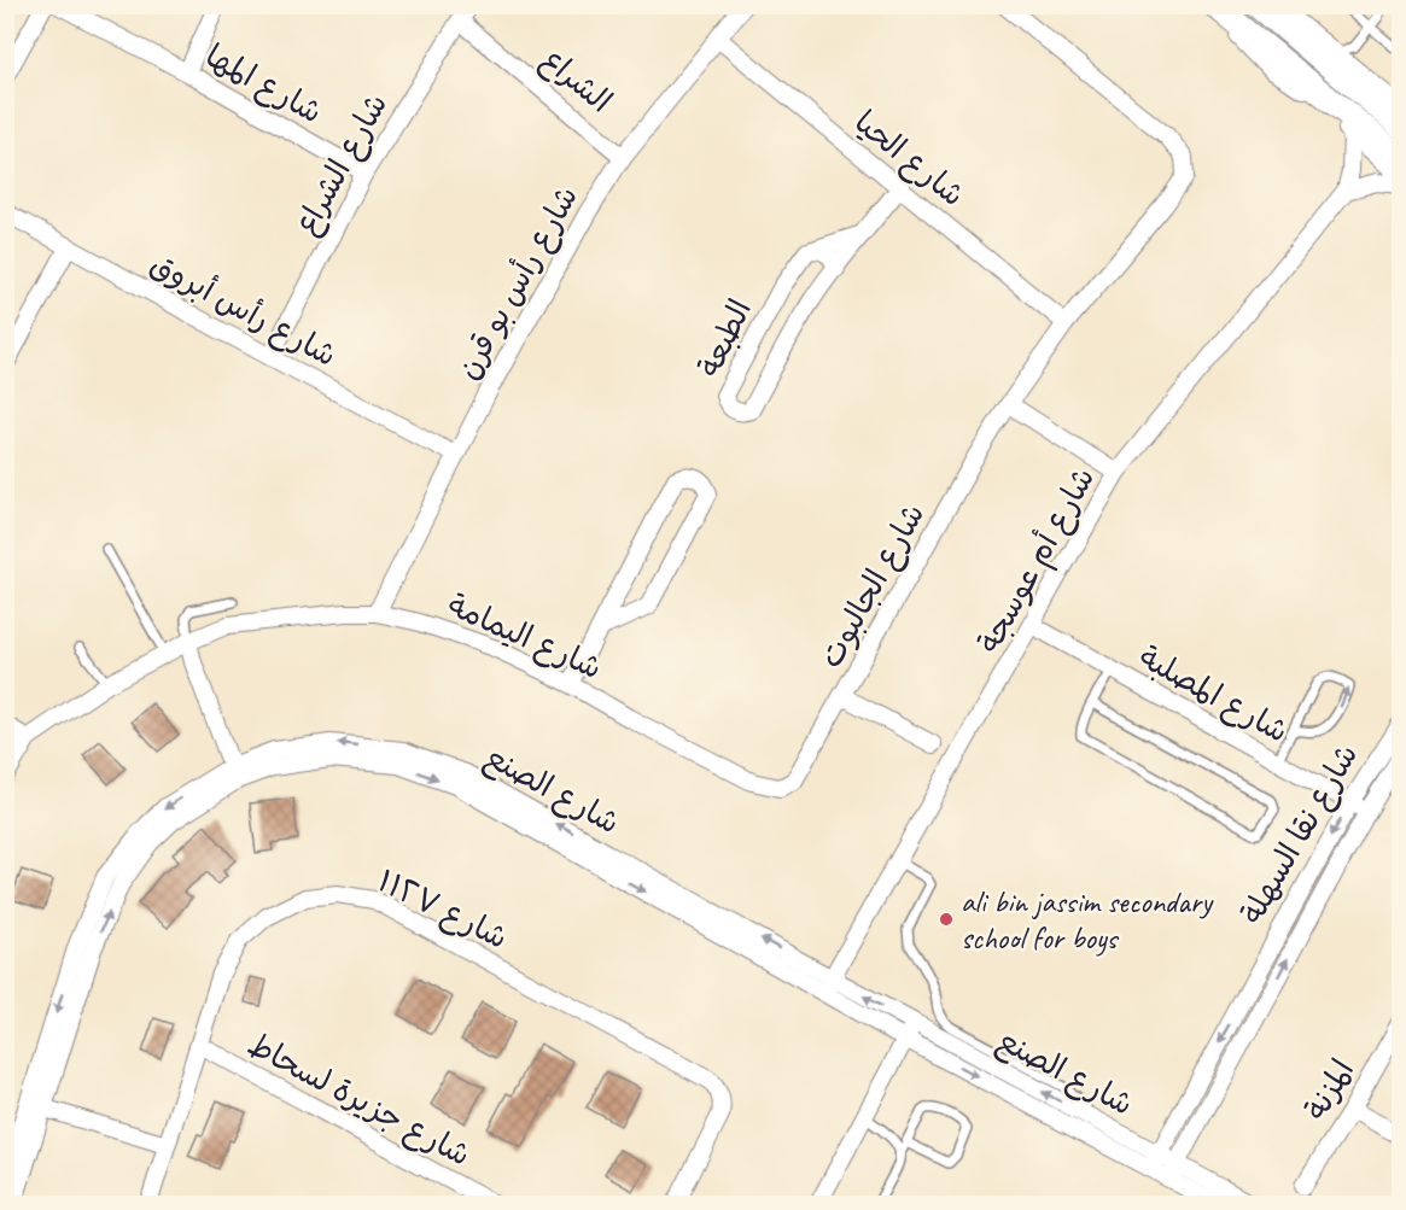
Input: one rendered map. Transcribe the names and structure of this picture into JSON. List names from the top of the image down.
{
  "streets": {
    "street": [
      "الشراع",
      "شارع المها",
      "شارع الحيا",
      "شارع الشراع",
      "شارع رأس بو قرن",
      "شارع رأس أبروق",
      "الطبعة",
      "شارع أم عوسجة",
      "شارع الجالبوت",
      "شارع اليمامة",
      "شارع المصلبة",
      "شارع الصنع",
      "شارع نقا السهلة",
      "شارع ١١٢٧",
      "المزنة",
      "شارع جزيرة لسحاط"
    ]
  },
  "crossings": [
    ["الشراع", "شارع الشراع"],
    ["الشراع", "شارع رأس بو قرن"],
    ["شارع المها", "شارع الشراع"],
    ["شارع الحيا", "شارع رأس بو قرن"],
    ["شارع الحيا", "الطبعة"],
    ["شارع الحيا", "شارع الجالبوت"],
    ["شارع الشراع", "شارع رأس أبروق"],
    ["شارع رأس بو قرن", "شارع رأس أبروق"],
    ["شارع رأس بو قرن", "شارع اليمامة"],
    ["شارع أم عوسجة", "شارع المصلبة"],
    ["شارع أم عوسجة", "شارع الصنع"],
    ["شارع الجالبوت", "شارع اليمامة"],
    ["شارع المصلبة", "شارع نقا السهلة"],
    ["شارع الصنع", "شارع نقا السهلة"],
    ["شارع ١١٢٧", "شارع جزيرة لسحاط"]
  ],
  "places": ["ali bin jassim secondary school for boys"]
}
